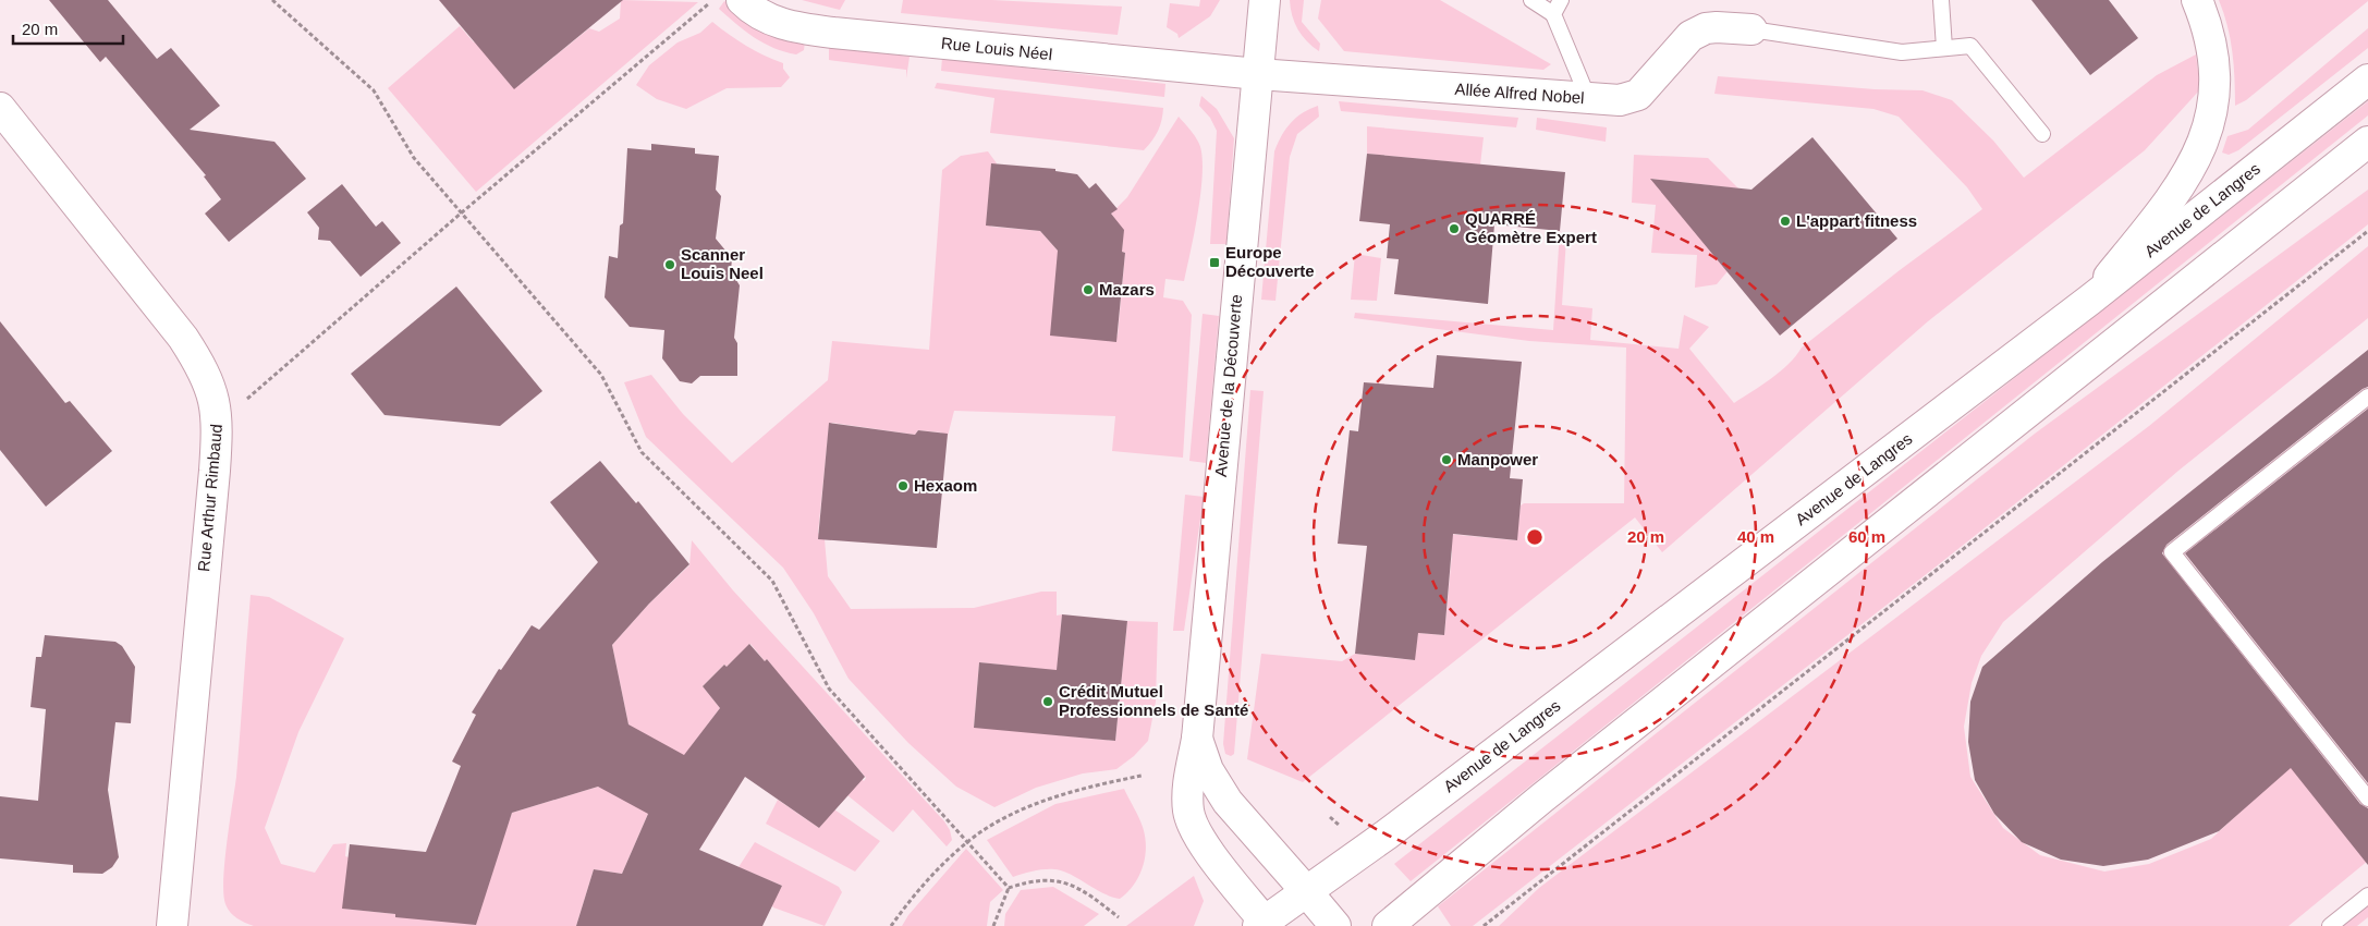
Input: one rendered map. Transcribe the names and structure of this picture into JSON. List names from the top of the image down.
{
  "streets": {
    "street": [
      "Rue Louis Néel",
      "Allée Alfred Nobel",
      "Avenue de Langres",
      "Avenue de la Découverte",
      "Rue Arthur Rimbaud"
    ]
  },
  "crossings": [
    ["Rue Louis Néel", "Allée Alfred Nobel"],
    ["Rue Louis Néel", "Avenue de la Découverte"],
    ["Allée Alfred Nobel", "Avenue de la Découverte"],
    ["Avenue de Langres", "Avenue de la Découverte"]
  ],
  "places": {
    "other": [
      "L'appart fitness",
      "QUARRÉ Géomètre Expert",
      "Scanner Louis Neel",
      "Mazars",
      "Manpower",
      "Hexaom",
      "Crédit Mutuel Professionnels de Santé"
    ],
    "transit": ["Europe Découverte"]
  },
  "scale_bar": "20 m",
  "rings": ["20 m", "40 m", "60 m"]
}
